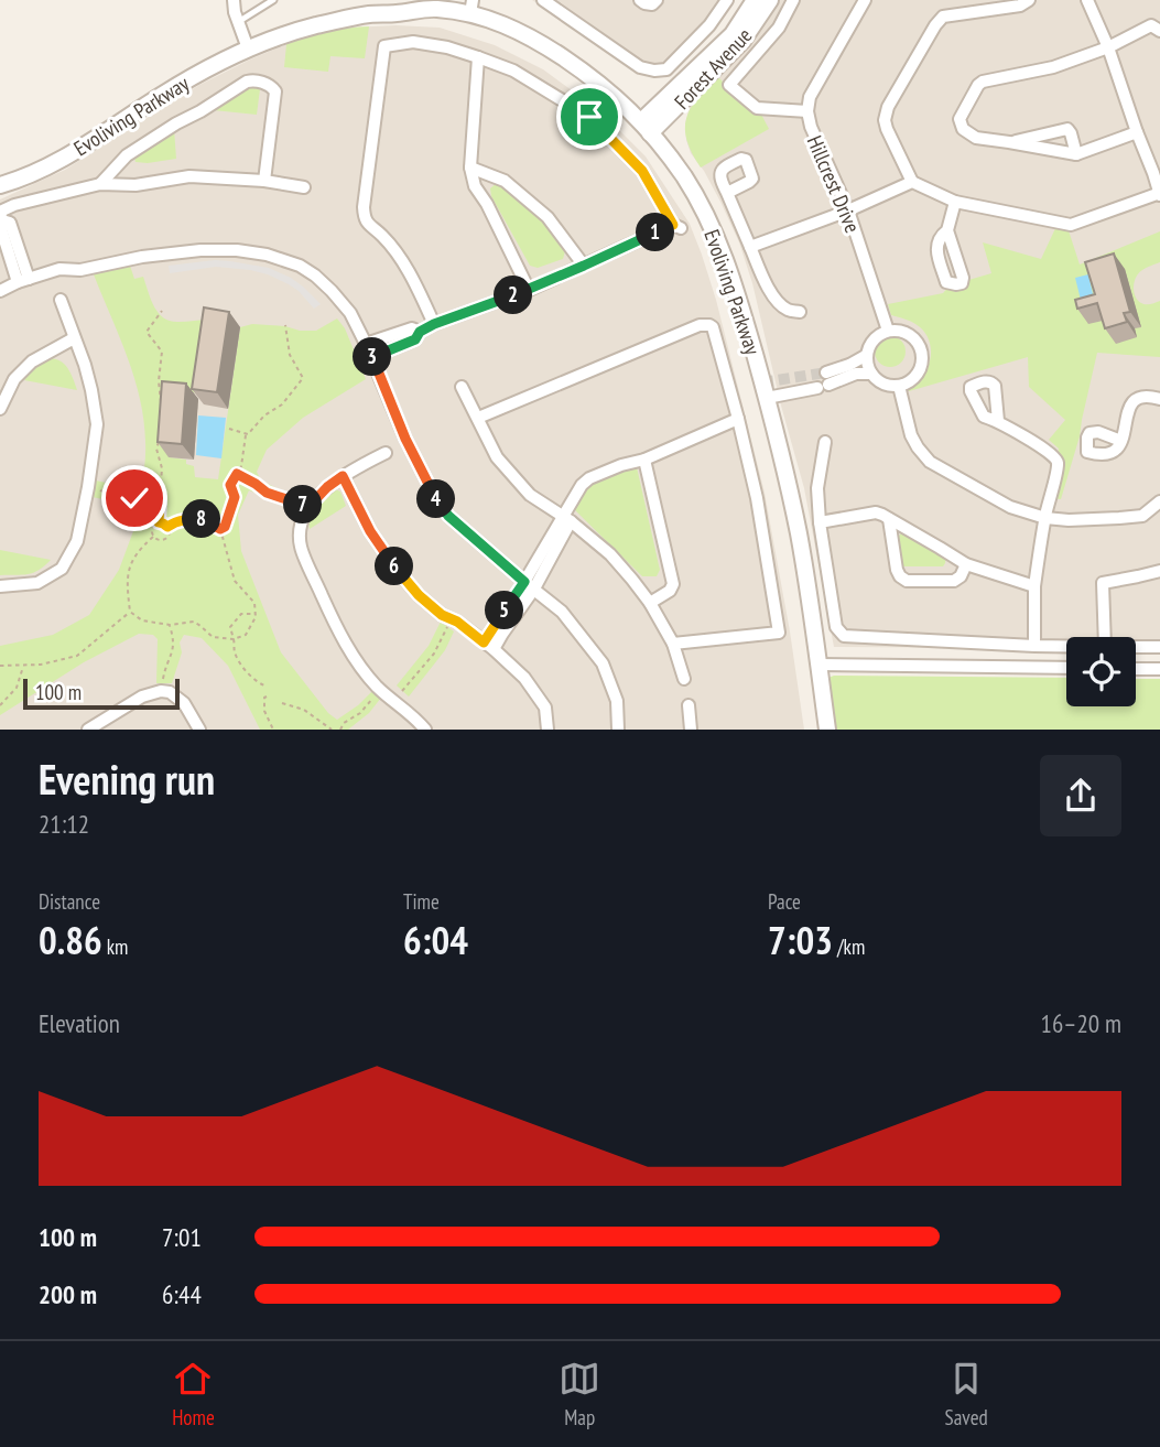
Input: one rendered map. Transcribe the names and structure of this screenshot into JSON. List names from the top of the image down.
{
  "streets": {
    "street": ["Forest Avenue", "Evoliving Parkway", "Hillcrest Drive"]
  },
  "crossings": [
    ["Forest Avenue", "Evoliving Parkway"]
  ],
  "scale_bar": "100 m",
  "page": {
    "pins": [
      "1",
      "2",
      "3",
      "4",
      "7",
      "8",
      "6",
      "5"
    ],
    "scale": "100 m",
    "heading": ["Evening run", "21:12"],
    "stats": [
      ["Distance", "0.86 km"],
      ["Time", "6:04"],
      ["Pace", "7:03 /km"]
    ],
    "chart": ["Elevation", "16–20 m"],
    "list": [
      {
        "name": "100 m",
        "note": "7:01"
      },
      {
        "name": "200 m",
        "note": "6:44"
      }
    ],
    "tabs": ["Home", "Map", "Saved"]
  }
}
